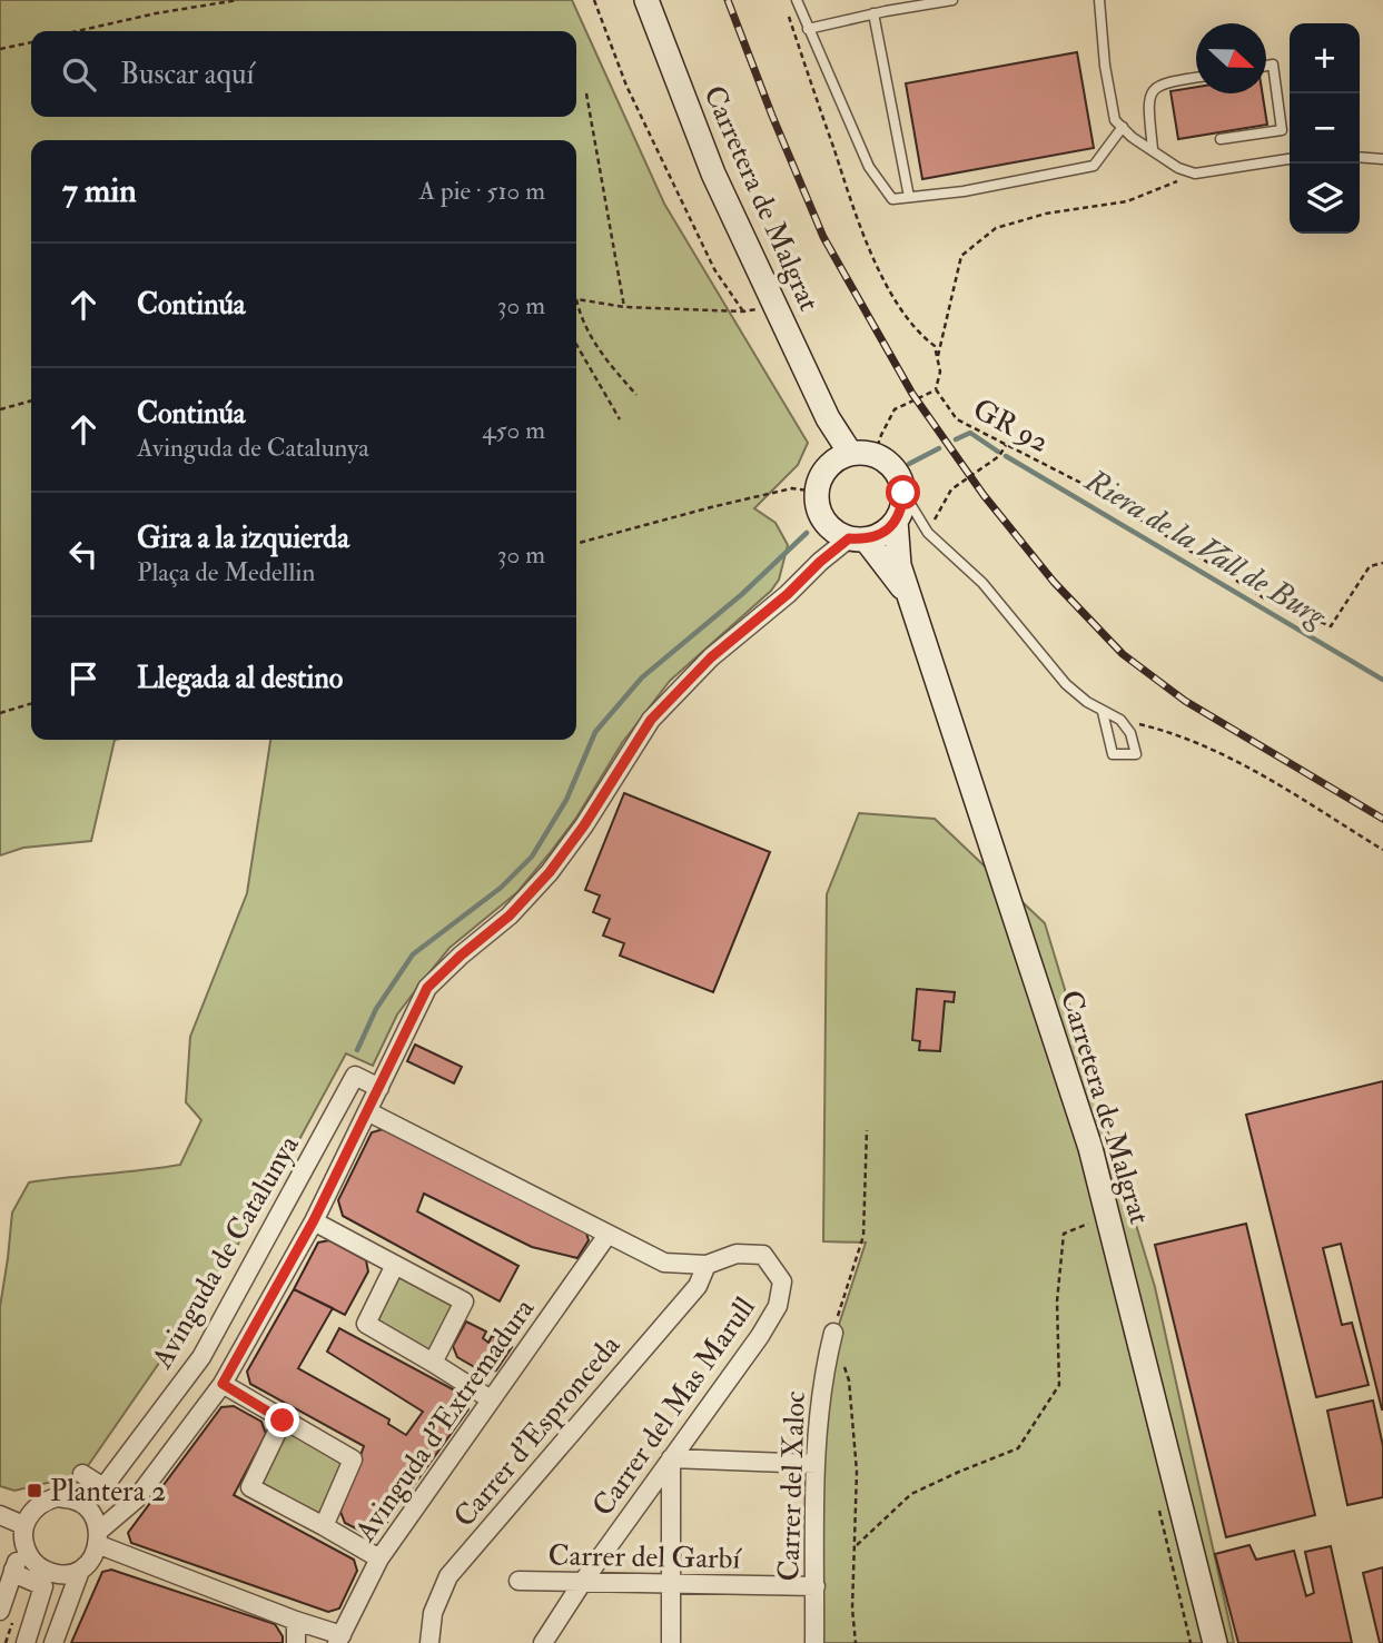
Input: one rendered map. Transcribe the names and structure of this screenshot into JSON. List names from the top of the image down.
{
  "streets": {
    "street": [
      "Carretera de Malgrat",
      "Avinguda de Catalunya",
      "Carrer del Mas Marull",
      "Avinguda d'Extremadura",
      "Carrer d'Espronceda",
      "Carrer del Xaloc",
      "Carrer del Garbí"
    ],
    "path": ["GR 92"]
  },
  "crossings": [
    ["Carretera de Malgrat", "GR 92"],
    ["Carretera de Malgrat", "Avinguda de Catalunya"],
    ["GR 92", "Avinguda de Catalunya"],
    ["Avinguda de Catalunya", "Carrer del Mas Marull"],
    ["Carrer del Mas Marull", "Avinguda d'Extremadura"],
    ["Carrer del Mas Marull", "Carrer d'Espronceda"],
    ["Carrer del Mas Marull", "Carrer del Garbí"],
    ["Carrer del Xaloc", "Carrer del Garbí"]
  ],
  "water": ["Riera de la Vall de Burg"],
  "places": {
    "transit": ["Plantera 2"]
  },
  "north": "right",
  "page": {
    "map_buttons": ["+", "−"],
    "search": "Buscar aquí",
    "heading": ["7 min", "A pie · 510 m"],
    "list": [
      ["Continúa", "30 m"],
      ["Continúa", "Avinguda de Catalunya", "450 m"],
      ["Gira a la izquierda", "Plaça de Medellin", "30 m"],
      "Llegada al destino"
    ]
  }
}
